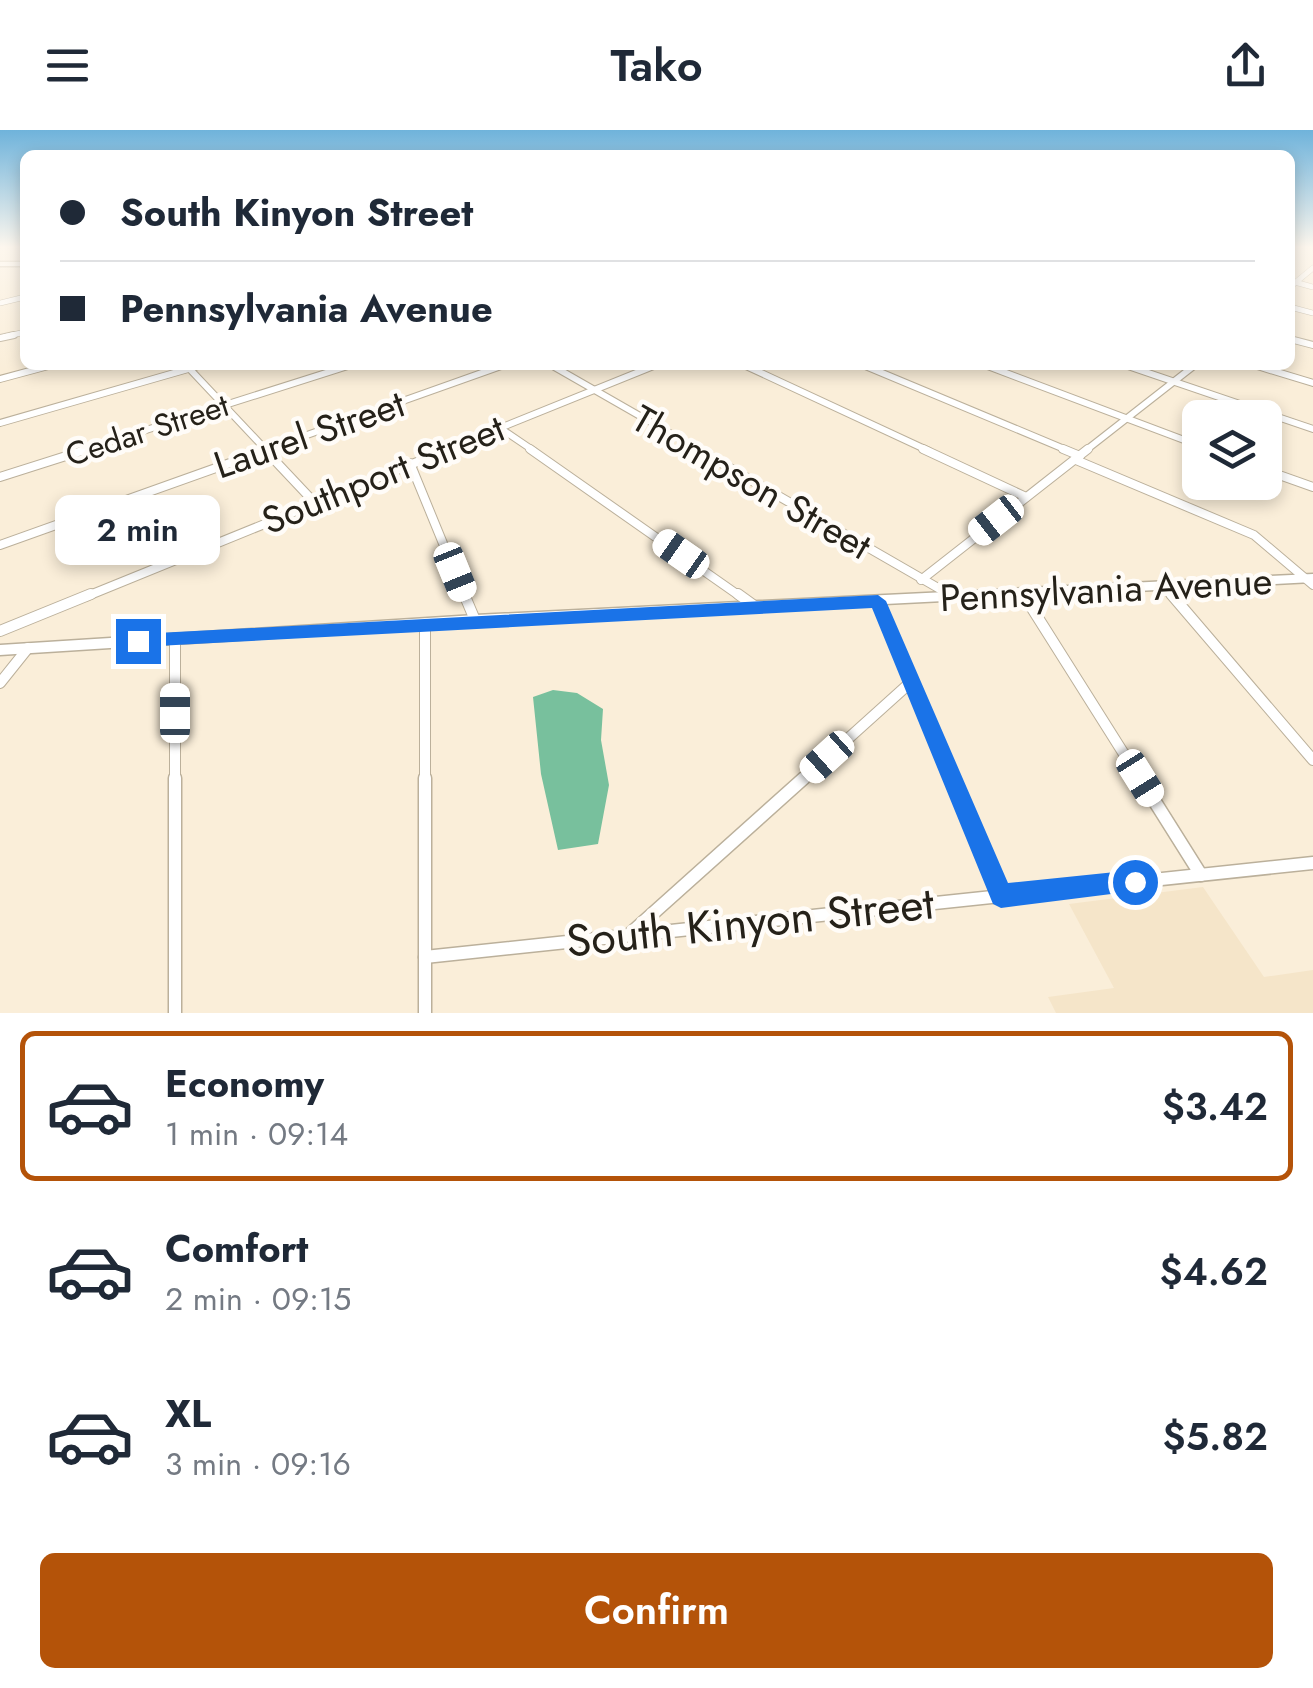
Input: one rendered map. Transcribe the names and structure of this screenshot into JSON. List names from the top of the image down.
{
  "streets": {
    "main road": ["Pennsylvania Avenue"],
    "street": [
      "Cedar Street",
      "Laurel Street",
      "Southport Street",
      "Thompson Street",
      "South Kinyon Street"
    ]
  },
  "crossings": [
    ["Southport Street", "Thompson Street"],
    ["Thompson Street", "Pennsylvania Avenue"]
  ],
  "page": {
    "header": "Tako",
    "banner": ["South Kinyon Street", "Pennsylvania Avenue"],
    "bubble": "2 min",
    "list": [
      {
        "name": "Economy",
        "note": "1 min · 09:14",
        "value": "$3.42"
      },
      {
        "name": "Comfort",
        "note": "2 min · 09:15",
        "value": "$4.62"
      },
      {
        "name": "XL",
        "note": "3 min · 09:16",
        "value": "$5.82"
      }
    ],
    "buttons": "Confirm"
  }
}
